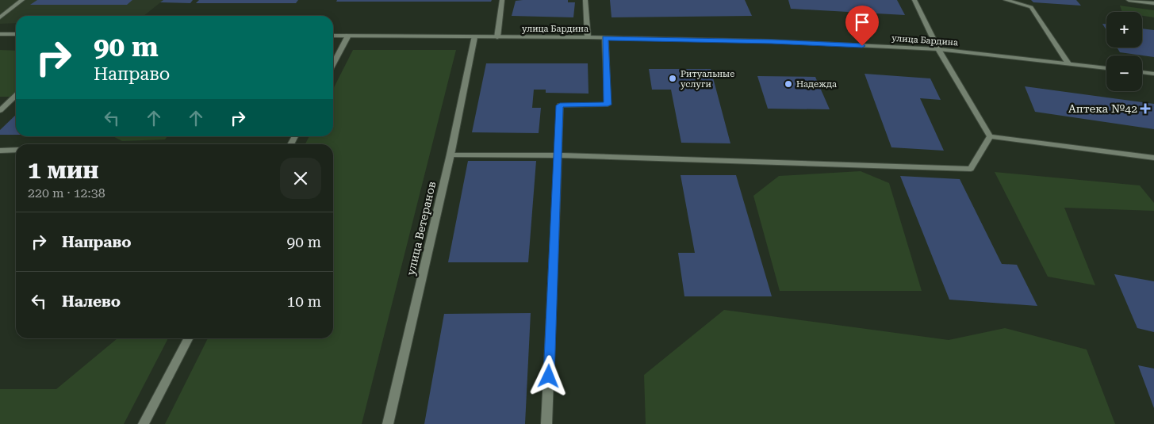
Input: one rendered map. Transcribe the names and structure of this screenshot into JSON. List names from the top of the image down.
{
  "streets": {
    "street": ["улица Бардина", "улица Ветеранов"]
  },
  "crossings": [
    ["улица Бардина", "улица Ветеранов"]
  ],
  "places": {
    "other": ["Ритуальные услуги", "Надежда"],
    "health": ["Аптека №42"]
  },
  "page": {
    "map_buttons": ["+", "−"],
    "turn": ["90 m", "Направо"],
    "heading": ["1 мин", "220 m · 12:38"],
    "list": [
      {
        "name": "Направо",
        "value": "90 m"
      },
      {
        "name": "Налево",
        "value": "10 m"
      }
    ]
  }
}
